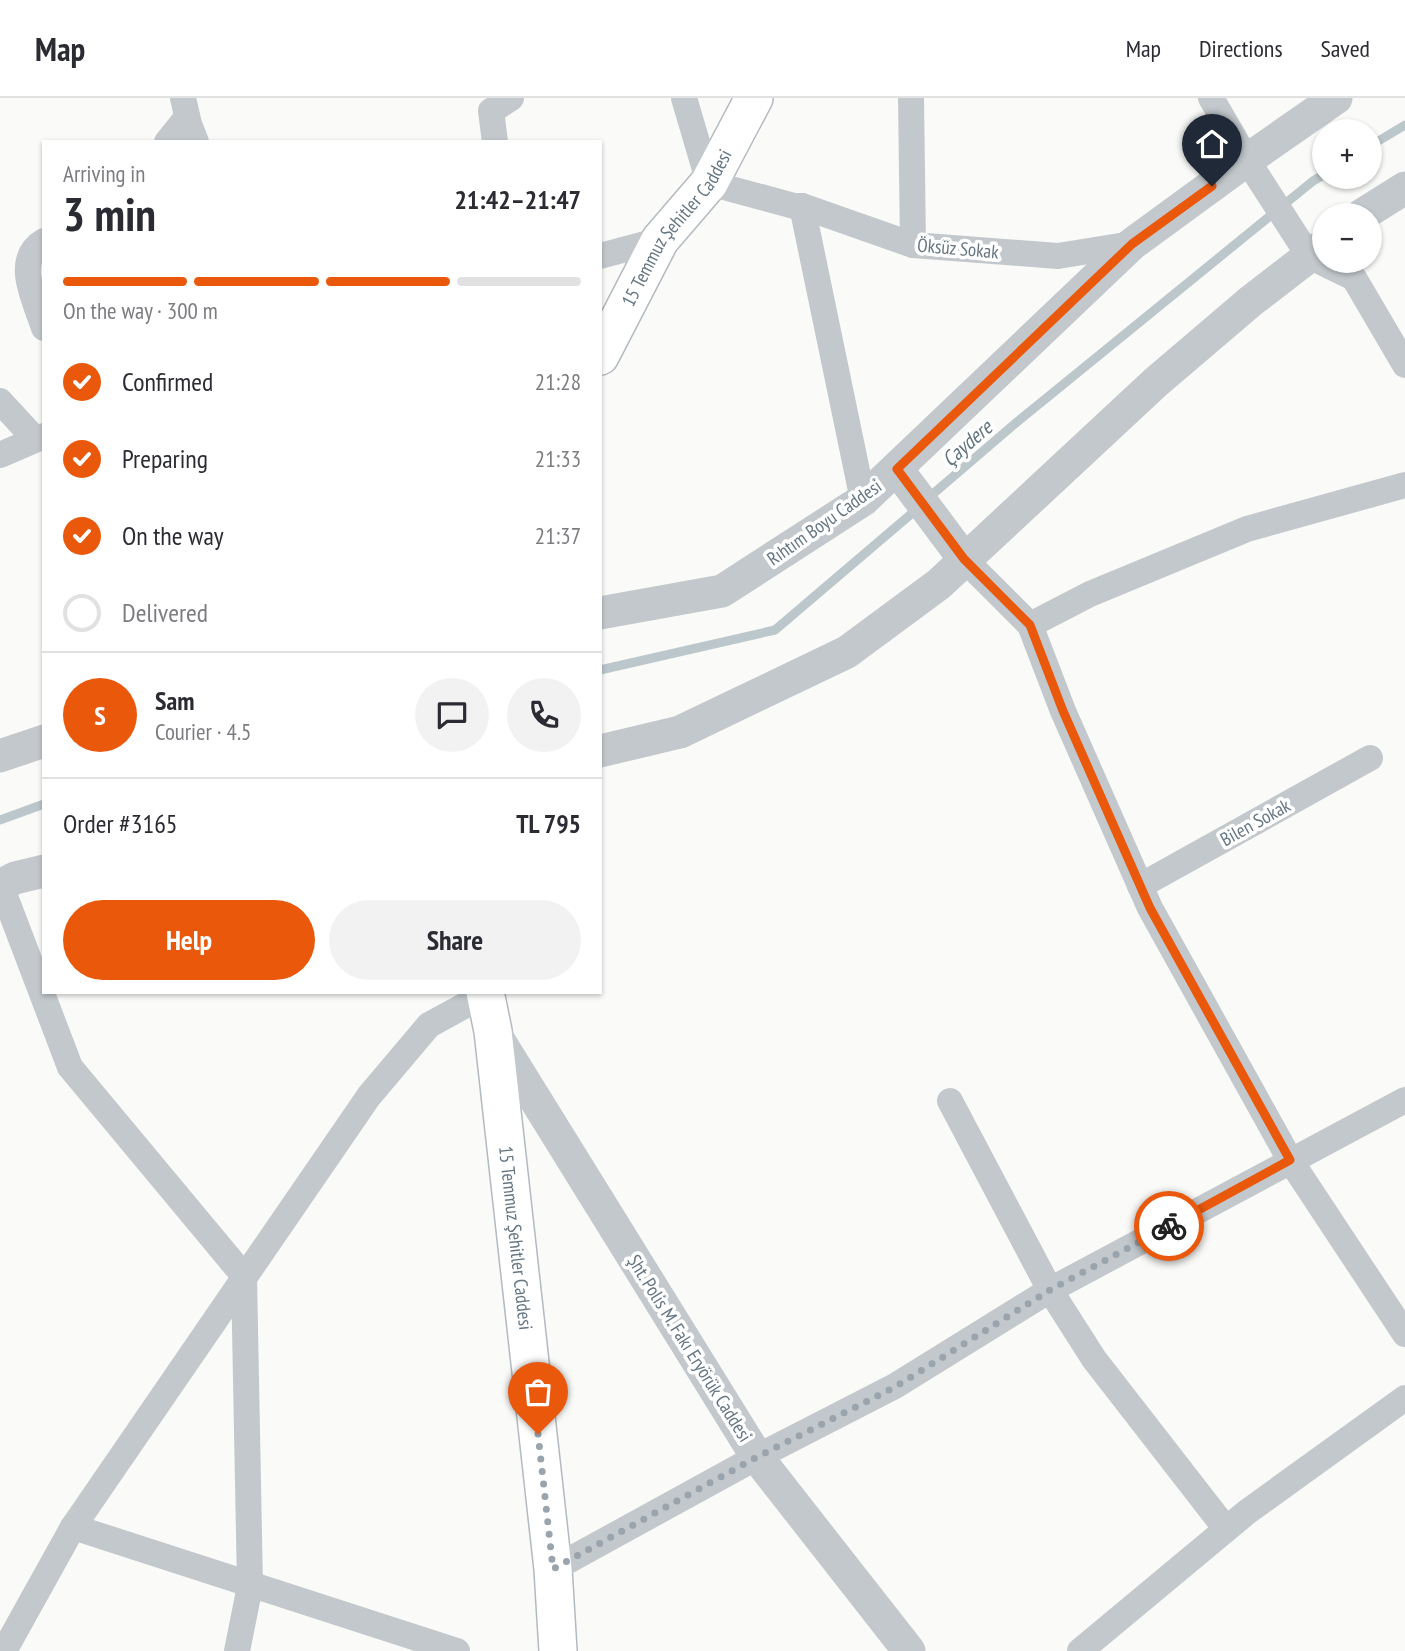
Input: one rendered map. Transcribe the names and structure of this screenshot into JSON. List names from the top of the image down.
{
  "streets": {
    "main road": ["15 Temmuz Şehitler Caddesi"],
    "street": [
      "Öksüz Sokak",
      "Rıhtım Boyu Caddesi",
      "Bilen Sokak",
      "Şht. Polis M. Fakı Eryörük Caddesi"
    ]
  },
  "crossings": [
    ["15 Temmuz Şehitler Caddesi", "Öksüz Sokak"],
    ["15 Temmuz Şehitler Caddesi", "Şht. Polis M. Fakı Eryörük Caddesi"],
    ["Öksüz Sokak", "Rıhtım Boyu Caddesi"]
  ],
  "water": ["Çaydere"],
  "page": {
    "header": "Map",
    "nav": ["Map", "Directions", "Saved"],
    "map_buttons": ["+", "−"],
    "heading": ["3 min", "Arriving in", "21:42–21:47"],
    "panel": [
      "Sam",
      "Courier · 4.5",
      "Order #3165",
      "TL 795"
    ],
    "bar": "On the way · 300 m",
    "list": [
      ["Confirmed", "21:28"],
      ["Preparing", "21:33"],
      ["On the way", "21:37"],
      "Delivered"
    ],
    "round": "S",
    "buttons": ["Help", "Share"]
  }
}
